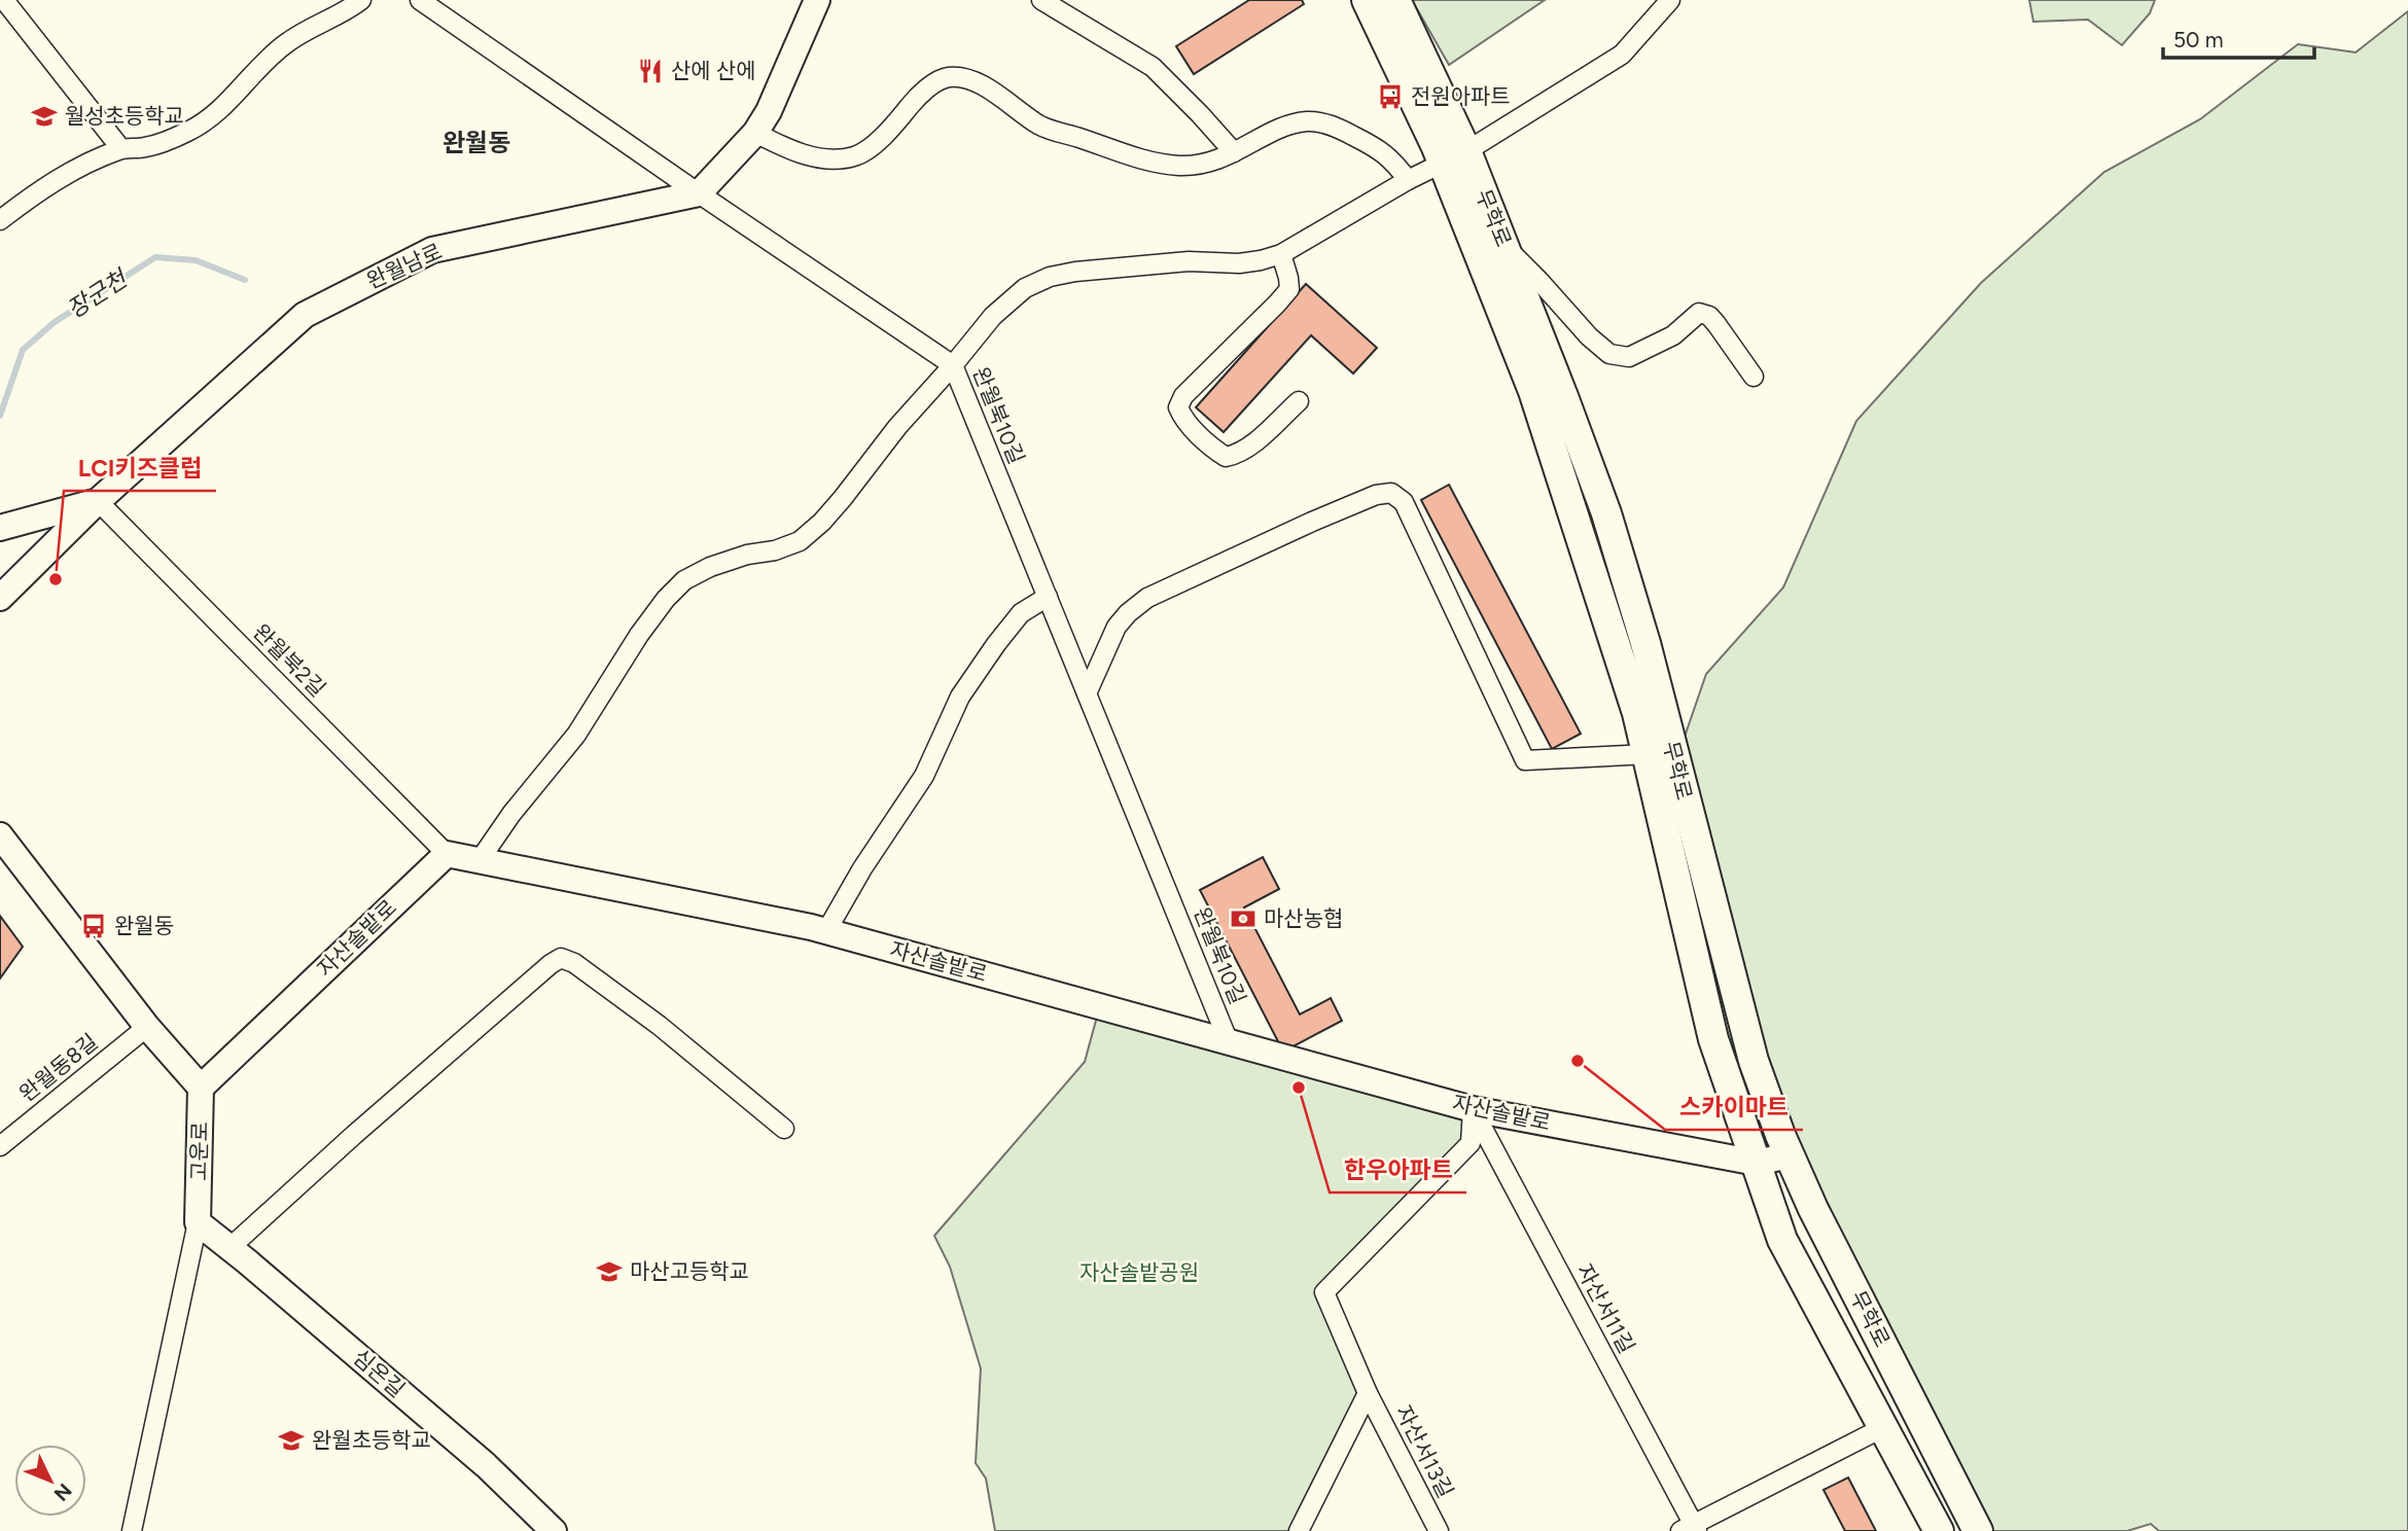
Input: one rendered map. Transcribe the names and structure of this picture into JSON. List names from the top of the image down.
{
  "streets": {
    "main road": [
      "무학로",
      "완월남로",
      "자산솔밭로",
      "고운로",
      "심온길"
    ],
    "street": [
      "완월북10길",
      "완월북2길",
      "완월동8길",
      "자산서11길",
      "자산서13길"
    ]
  },
  "crossings": [
    ["무학로", "자산솔밭로"],
    ["완월남로", "완월북10길"],
    ["완월남로", "완월북2길"],
    ["완월북10길", "자산솔밭로"],
    ["완월북2길", "자산솔밭로"],
    ["자산솔밭로", "고운로"],
    ["자산솔밭로", "자산서11길"],
    ["자산솔밭로", "자산서13길"],
    ["고운로", "심온길"],
    ["자산서11길", "자산서13길"]
  ],
  "districts": ["완월동"],
  "water": ["장군천"],
  "parks": ["자산솔밭공원"],
  "places": {
    "restaurant": ["산에 산에"],
    "bus stop": ["전원아파트", "완월동"],
    "school or university": ["월성초등학교", "마산고등학교", "완월초등학교"],
    "other": ["LCI키즈클럽", "스카이마트", "한우아파트"],
    "bank": ["마산농협"]
  },
  "scale_bar": "50 m",
  "north": "bottom right"
}
